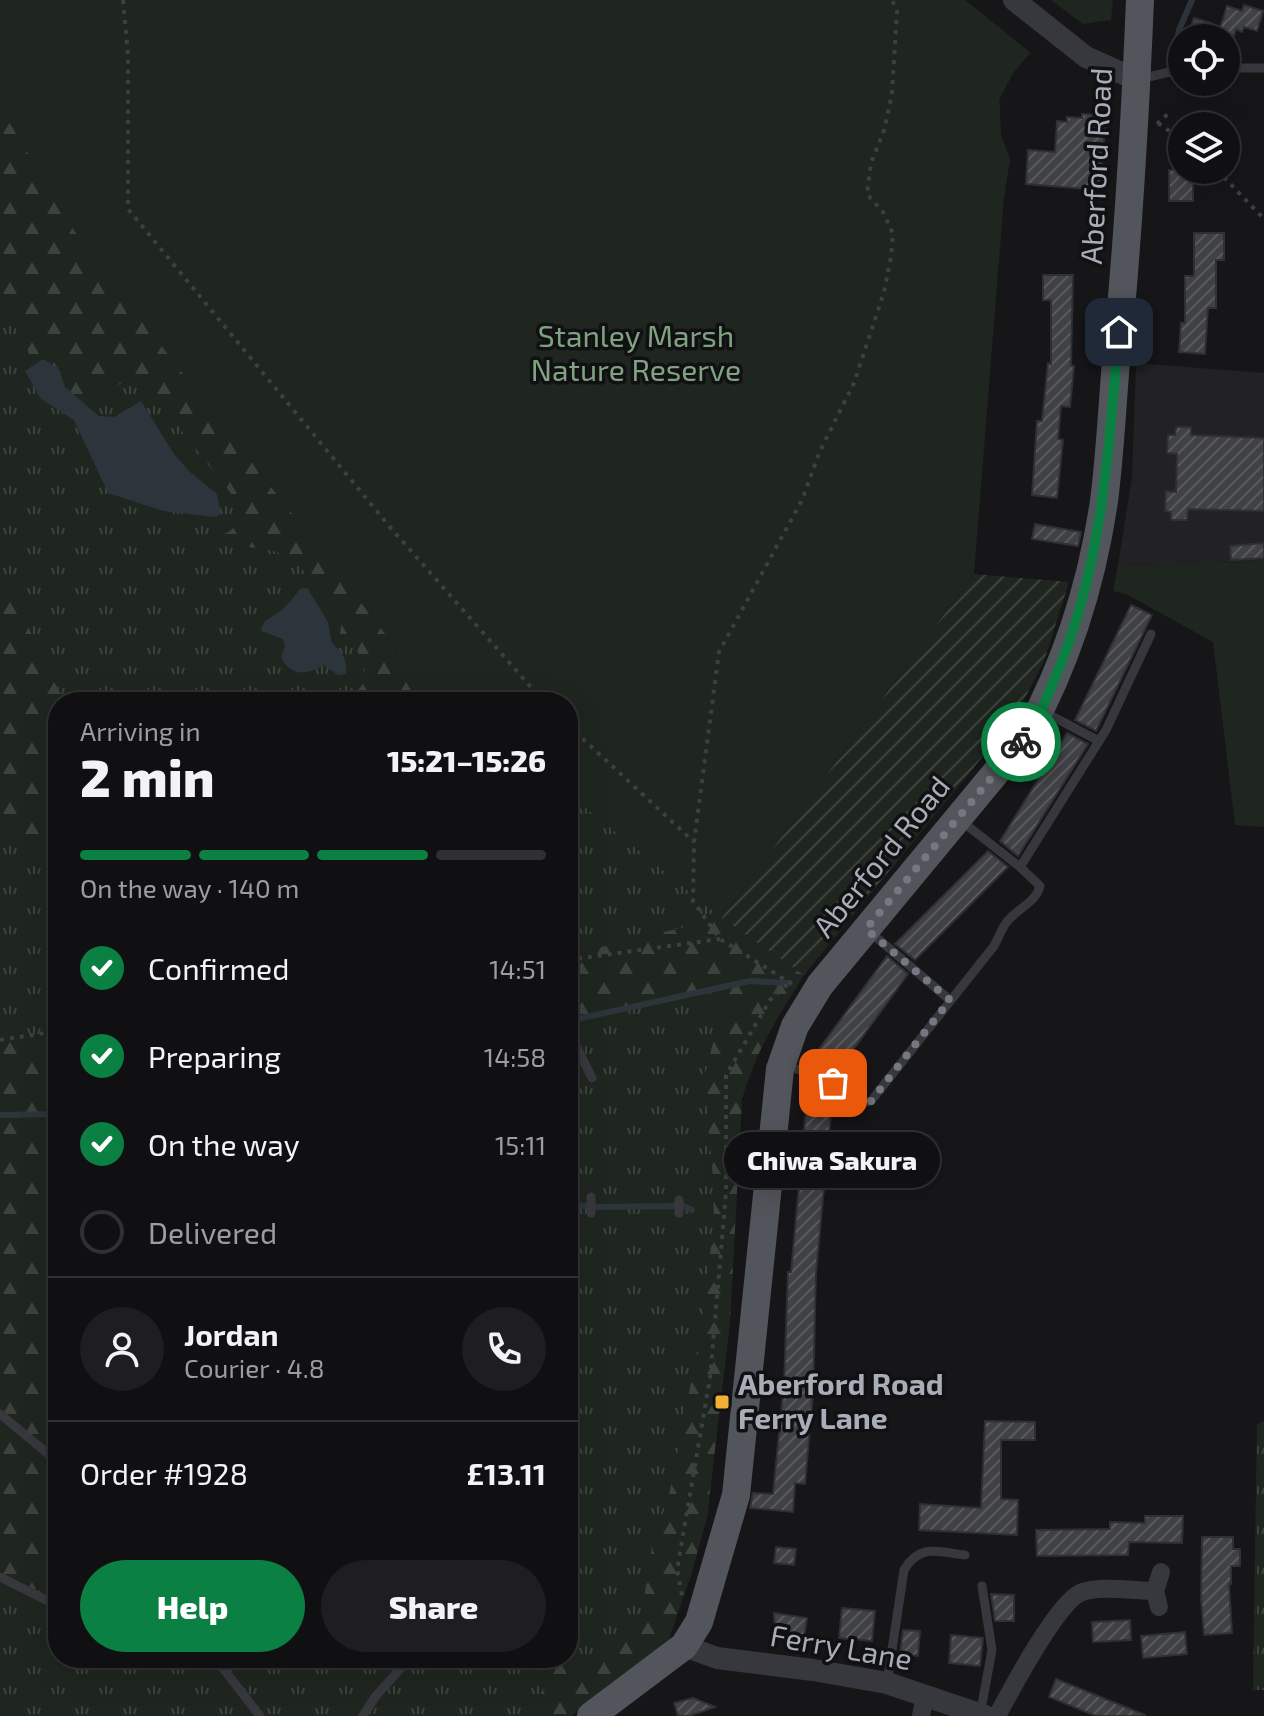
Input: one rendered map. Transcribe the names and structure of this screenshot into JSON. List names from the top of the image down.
{
  "streets": {
    "main road": ["Aberford Road"],
    "street": ["Ferry Lane"]
  },
  "crossings": [
    ["Aberford Road", "Ferry Lane"]
  ],
  "parks": ["Stanley Marsh Nature Reserve"],
  "places": {
    "other": ["Chiwa Sakura"],
    "transit": ["Aberford Road Ferry Lane"]
  },
  "page": {
    "heading": ["2 min", "Arriving in", "15:21–15:26"],
    "panel": [
      "Jordan",
      "Courier · 4.8",
      "Order #1928",
      "£13.11"
    ],
    "bar": "On the way · 140 m",
    "list": [
      ["Confirmed", "14:51"],
      ["Preparing", "14:58"],
      ["On the way", "15:11"],
      "Delivered"
    ],
    "bubble": "Chiwa Sakura",
    "buttons": ["Help", "Share"]
  }
}
